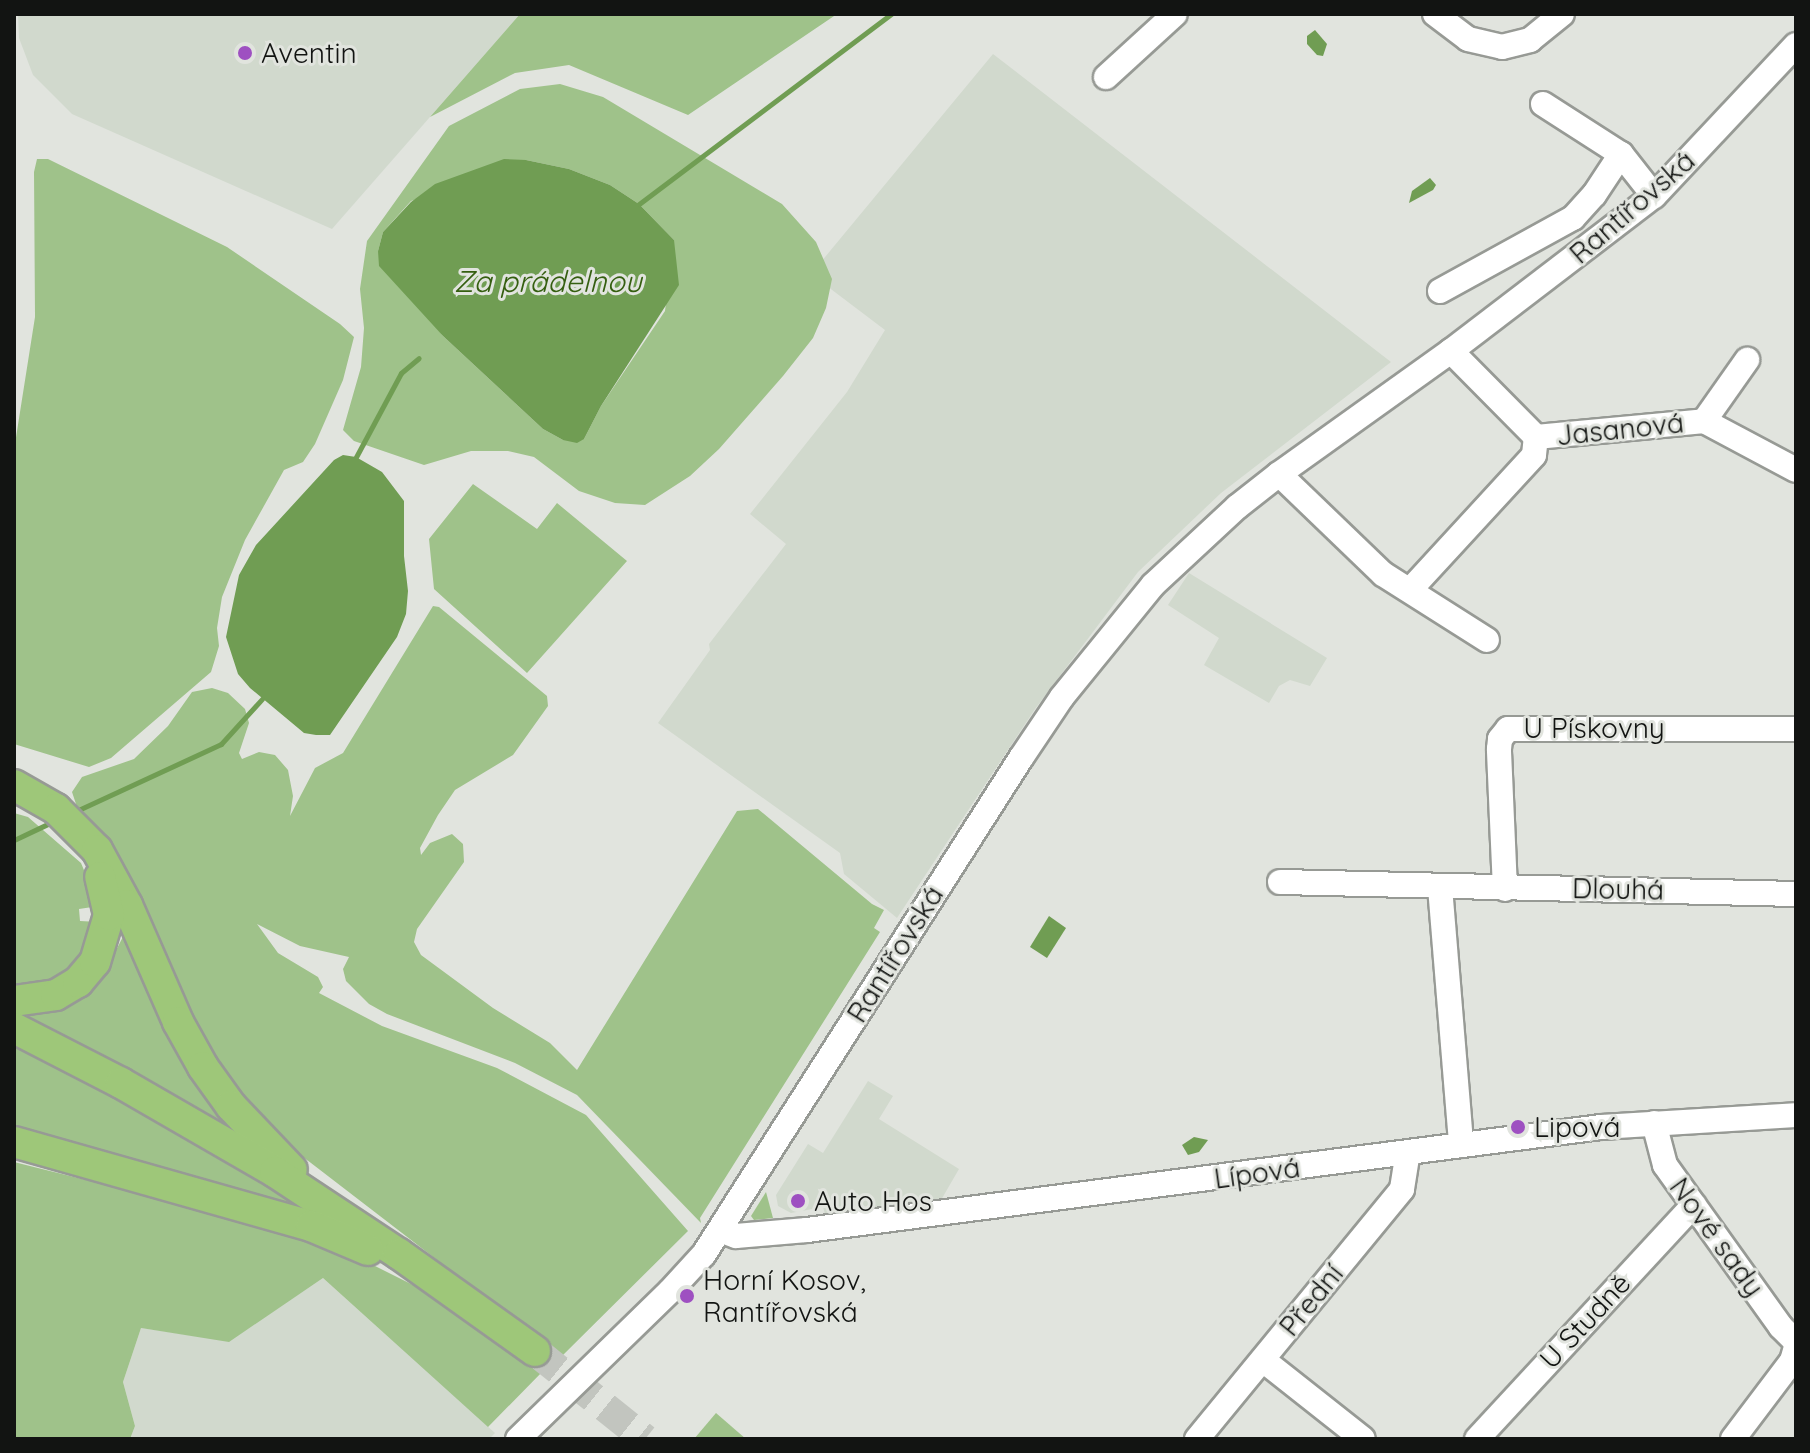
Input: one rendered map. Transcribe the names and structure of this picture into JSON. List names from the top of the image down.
{
  "streets": {
    "street": [
      "Rantířovská",
      "Jasanová",
      "U Pískovny",
      "Dlouhá",
      "Lípová",
      "Nové sady",
      "Přední",
      "U Studně"
    ]
  },
  "crossings": [
    ["Rantířovská", "Lípová"],
    ["U Pískovny", "Dlouhá"],
    ["Lípová", "Nové sady"],
    ["Lípová", "Přední"],
    ["Nové sady", "U Studně"]
  ],
  "water": ["Za prádelnou"],
  "places": [
    "Aventin",
    "Lipová",
    "Auto Hos",
    "Horní Kosov, Rantířovská"
  ]
}
